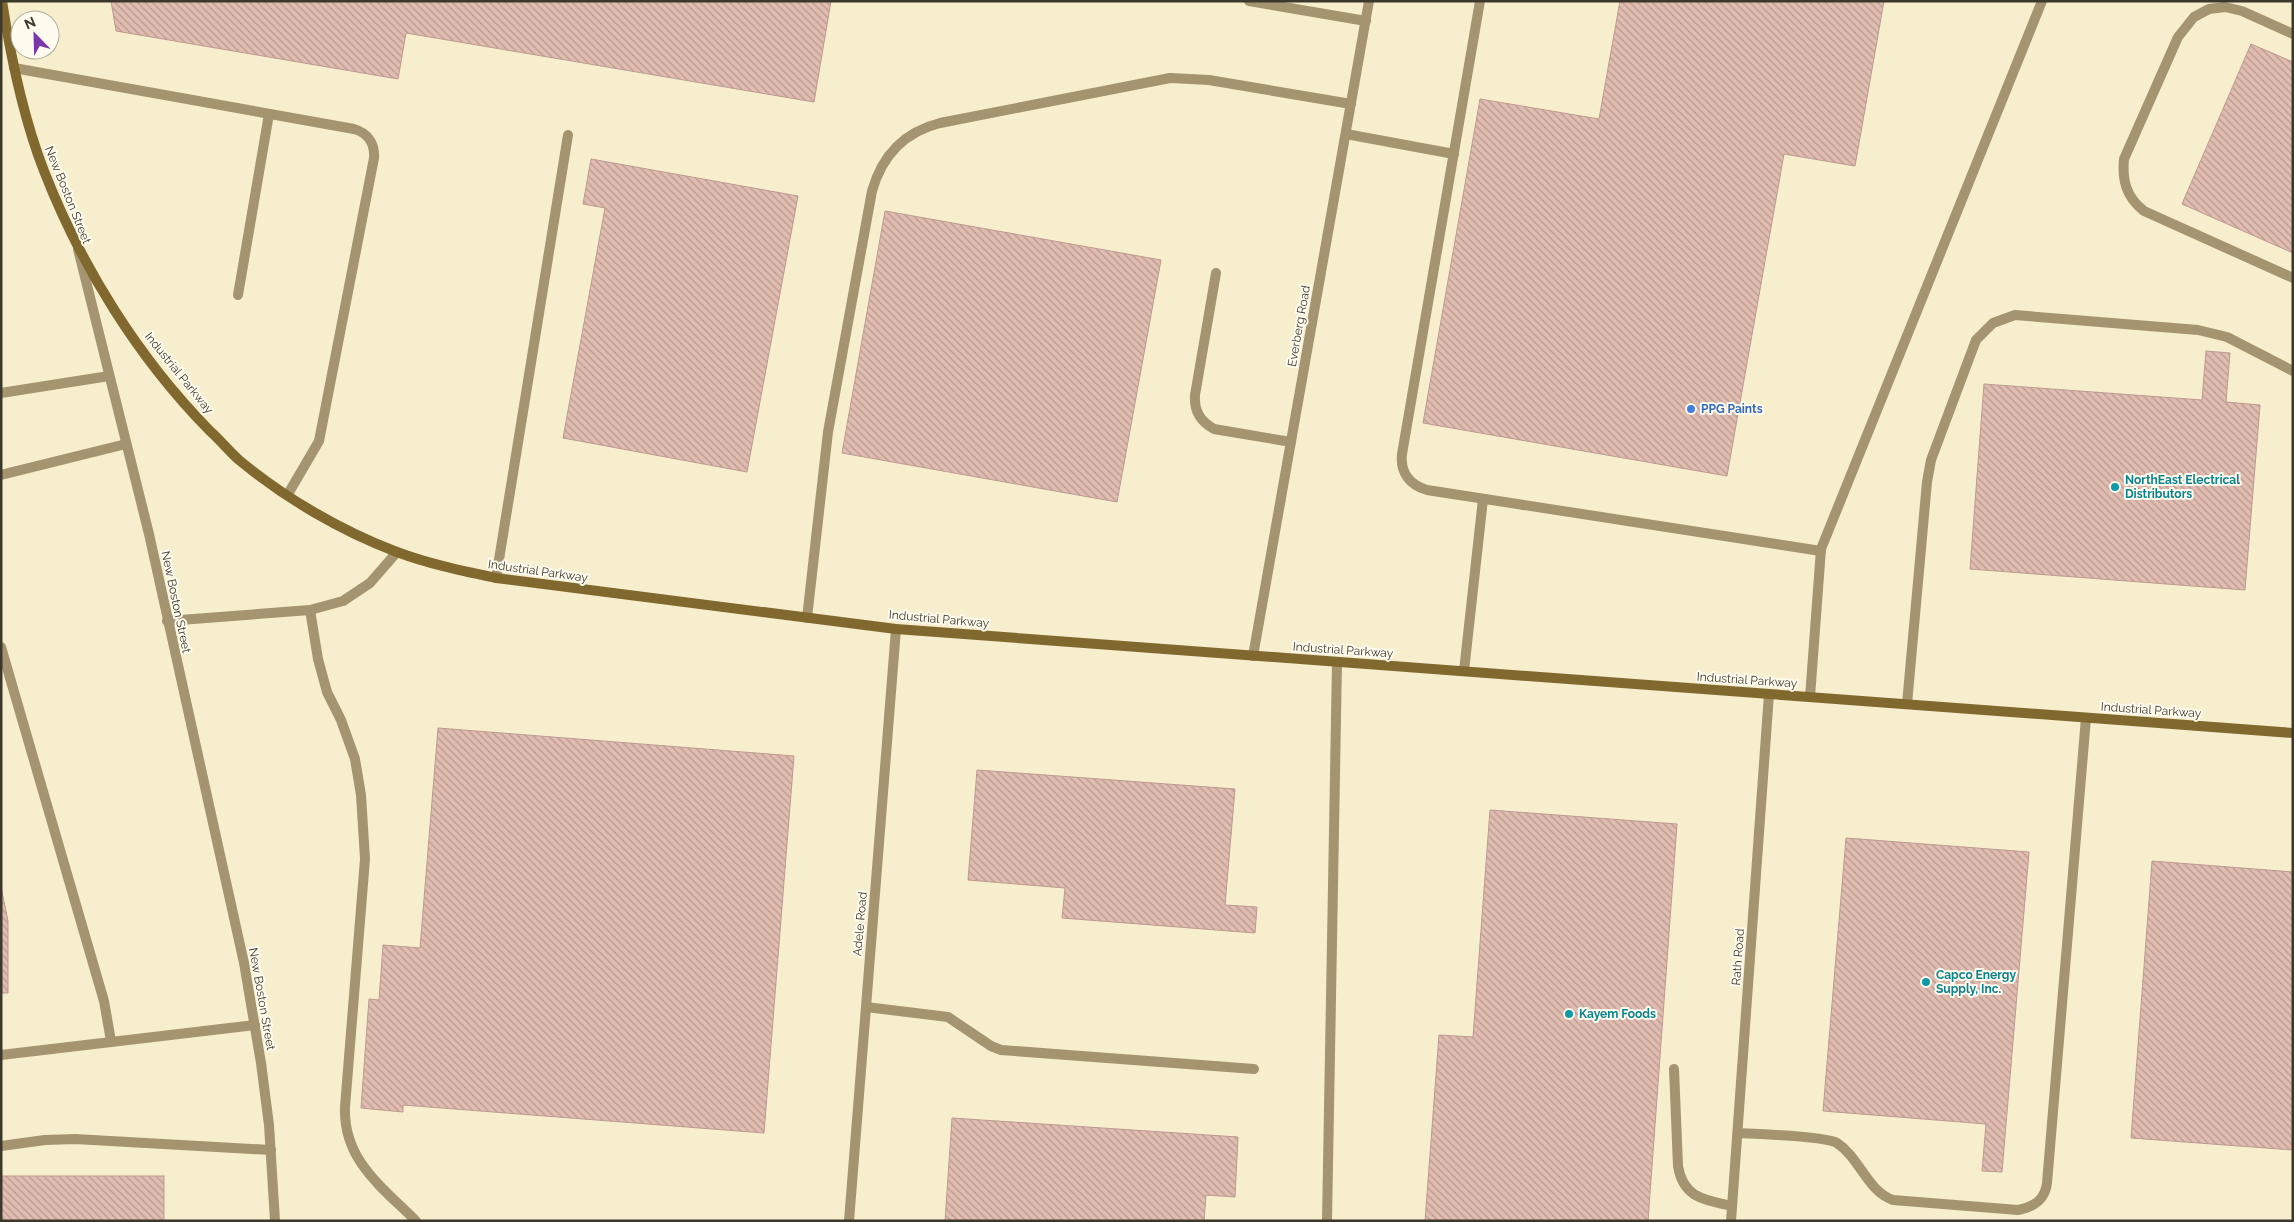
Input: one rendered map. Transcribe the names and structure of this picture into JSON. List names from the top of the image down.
{
  "streets": {
    "main road": ["New Boston Street", "Industrial Parkway"],
    "street": ["Everberg Road", "Adele Road", "Rath Road"]
  },
  "crossings": [
    ["New Boston Street", "Industrial Parkway"],
    ["Everberg Road", "Industrial Parkway"],
    ["Industrial Parkway", "Adele Road"],
    ["Industrial Parkway", "Rath Road"]
  ],
  "places": [
    "PPG Paints",
    "NorthEast Electrical Distributors",
    "Capco Energy Supply, Inc.",
    "Kayem Foods"
  ],
  "north": "top left"
}
